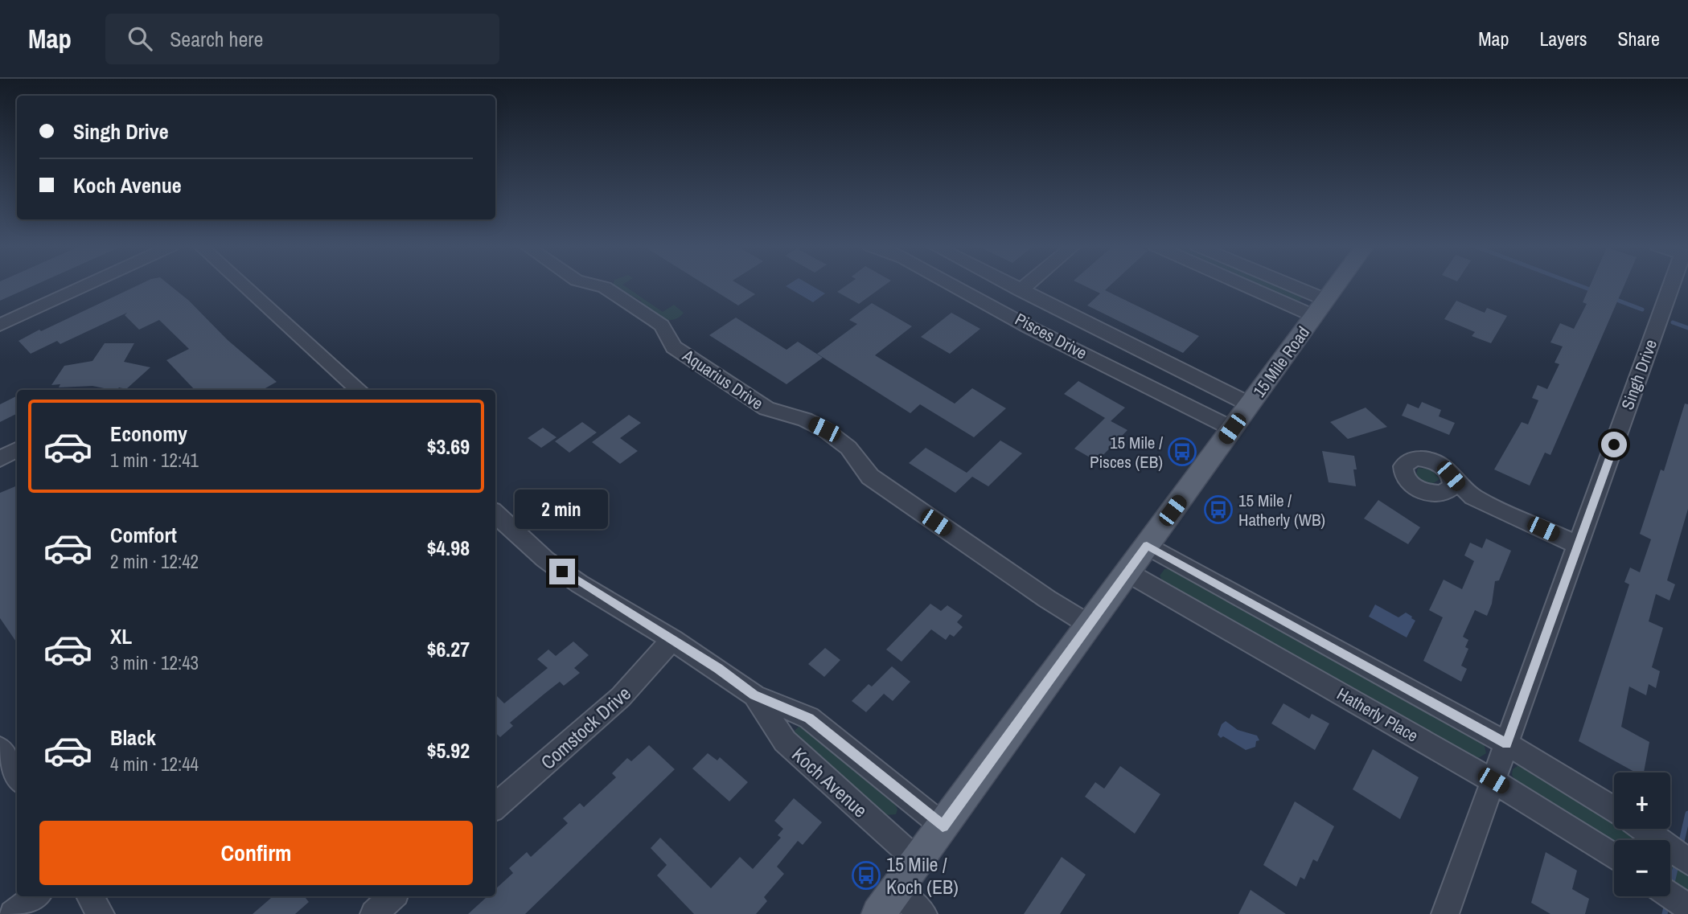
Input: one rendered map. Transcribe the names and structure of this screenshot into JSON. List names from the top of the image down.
{
  "streets": {
    "main road": ["15 Mile Road"],
    "street": [
      "Pisces Drive",
      "Singh Drive",
      "Aquarius Drive",
      "Hatherly Place",
      "Comstock Drive",
      "Koch Avenue"
    ]
  },
  "crossings": [
    ["Pisces Drive", "15 Mile Road"],
    ["15 Mile Road", "Aquarius Drive"],
    ["15 Mile Road", "Hatherly Place"],
    ["15 Mile Road", "Koch Avenue"],
    ["Singh Drive", "Hatherly Place"],
    ["Comstock Drive", "Koch Avenue"]
  ],
  "places": {
    "bus stop": ["15 Mile / Pisces (EB)", "15 Mile / Hatherly (WB)", "15 Mile / Koch (EB)"]
  },
  "page": {
    "header": "Map",
    "search": "Search here",
    "nav": ["Map", "Layers", "Share"],
    "banner": ["Singh Drive", "Koch Avenue"],
    "list": [
      {
        "name": "Economy",
        "note": "1 min · 12:41",
        "value": "$3.69"
      },
      {
        "name": "Comfort",
        "note": "2 min · 12:42",
        "value": "$4.98"
      },
      {
        "name": "XL",
        "note": "3 min · 12:43",
        "value": "$6.27"
      },
      {
        "name": "Black",
        "note": "4 min · 12:44",
        "value": "$5.92"
      }
    ],
    "bubble": "2 min",
    "map_buttons": ["+", "−"],
    "buttons": "Confirm"
  }
}
